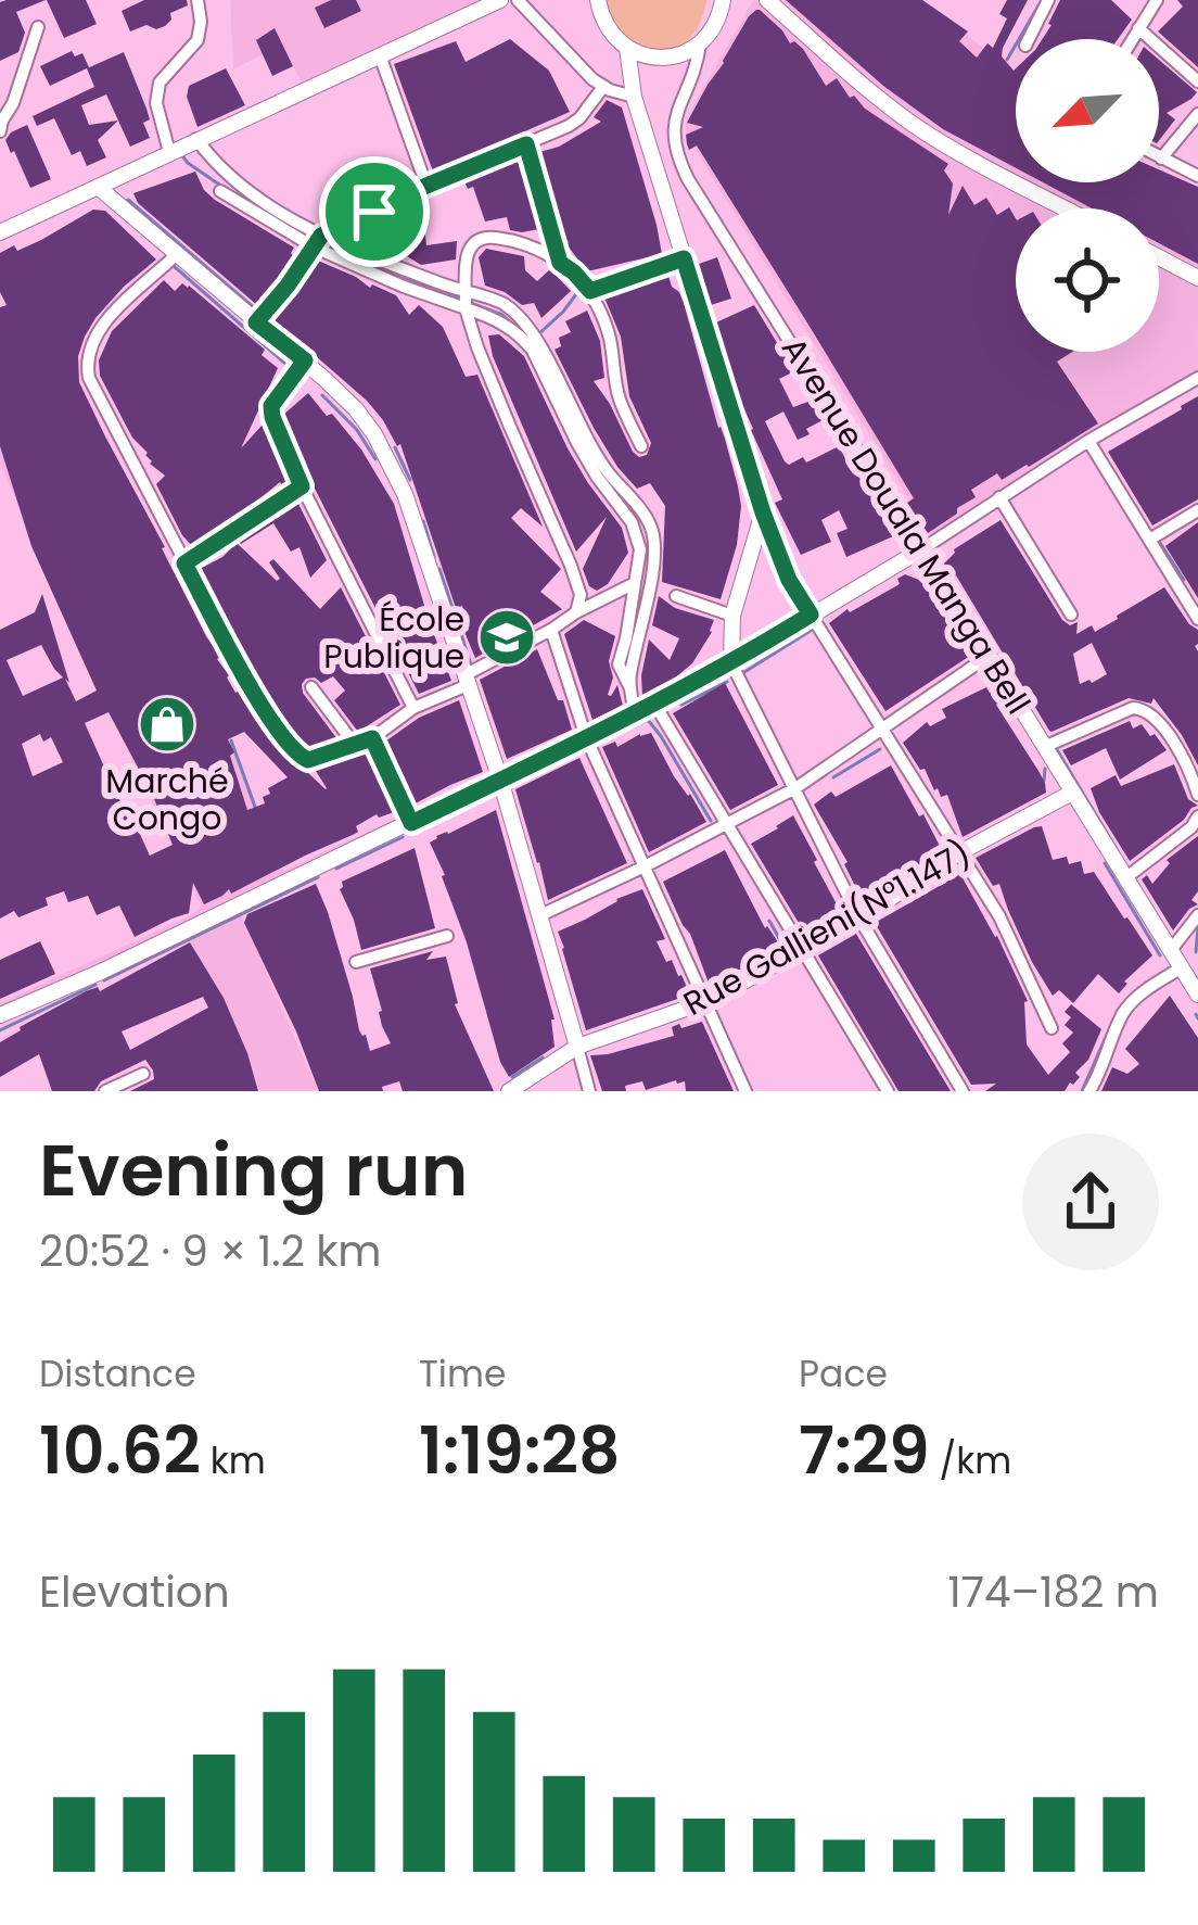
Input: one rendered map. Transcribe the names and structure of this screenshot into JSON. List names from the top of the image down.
{
  "streets": {
    "street": ["Avenue Douala Manga Bell", "Rue Gallieni(N°1.147)"]
  },
  "crossings": [
    ["Avenue Douala Manga Bell", "Rue Gallieni(N°1.147)"]
  ],
  "places": {
    "school or university": ["École Publique"],
    "shop": ["Marché Congo"]
  },
  "north": "bottom left",
  "page": {
    "heading": ["Evening run", "20:52 · 9 × 1.2 km"],
    "stats": [
      ["Distance", "10.62 km"],
      ["Time", "1:19:28"],
      ["Pace", "7:29 /km"]
    ],
    "chart": ["Elevation", "174–182 m"]
  }
}
